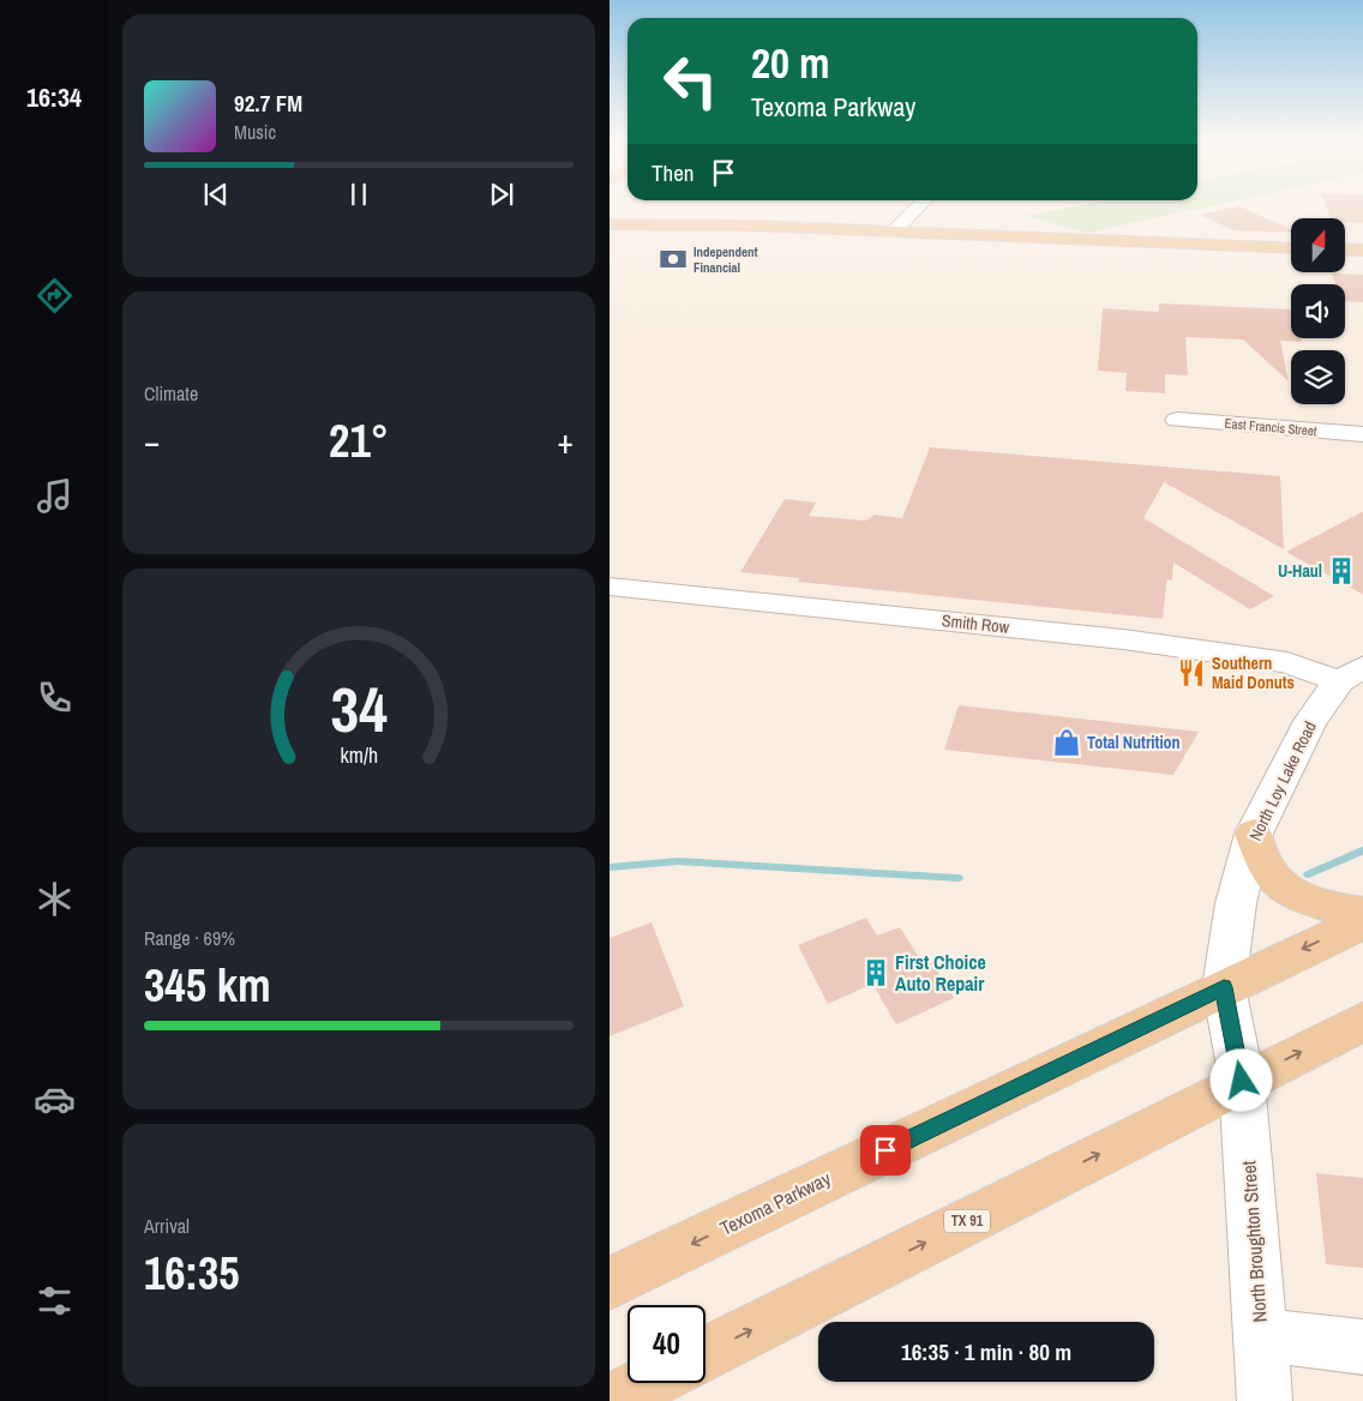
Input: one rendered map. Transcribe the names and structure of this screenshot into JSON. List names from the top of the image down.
{
  "streets": {
    "main road": ["Texoma Parkway", "TX 91"],
    "street": [
      "East Francis Street",
      "Smith Row",
      "North Loy Lake Road",
      "North Broughton Street"
    ]
  },
  "crossings": [
    ["Smith Row", "North Loy Lake Road"],
    ["North Loy Lake Road", "Texoma Parkway"],
    ["North Loy Lake Road", "TX 91"],
    ["North Loy Lake Road", "North Broughton Street"],
    ["TX 91", "North Broughton Street"]
  ],
  "places": {
    "bank": ["Independent Financial"],
    "building": ["U-Haul", "First Choice Auto Repair"],
    "restaurant": ["Southern Maid Donuts"],
    "shop": ["Total Nutrition"]
  },
  "north": "top",
  "page": {
    "tabs": "16:34",
    "turn": ["20 m", "Texoma Parkway"],
    "song": ["92.7 FM", "Music"],
    "then": "Then",
    "tile": [
      "Climate",
      ["Range · 69%", "345 km"],
      ["Arrival", "16:35"]
    ],
    "heat": ["−", "21°", "+"],
    "limit": "40",
    "trip": "16:35 · 1 min · 80 m",
    "gauge": ["34", "km/h"]
  }
}
